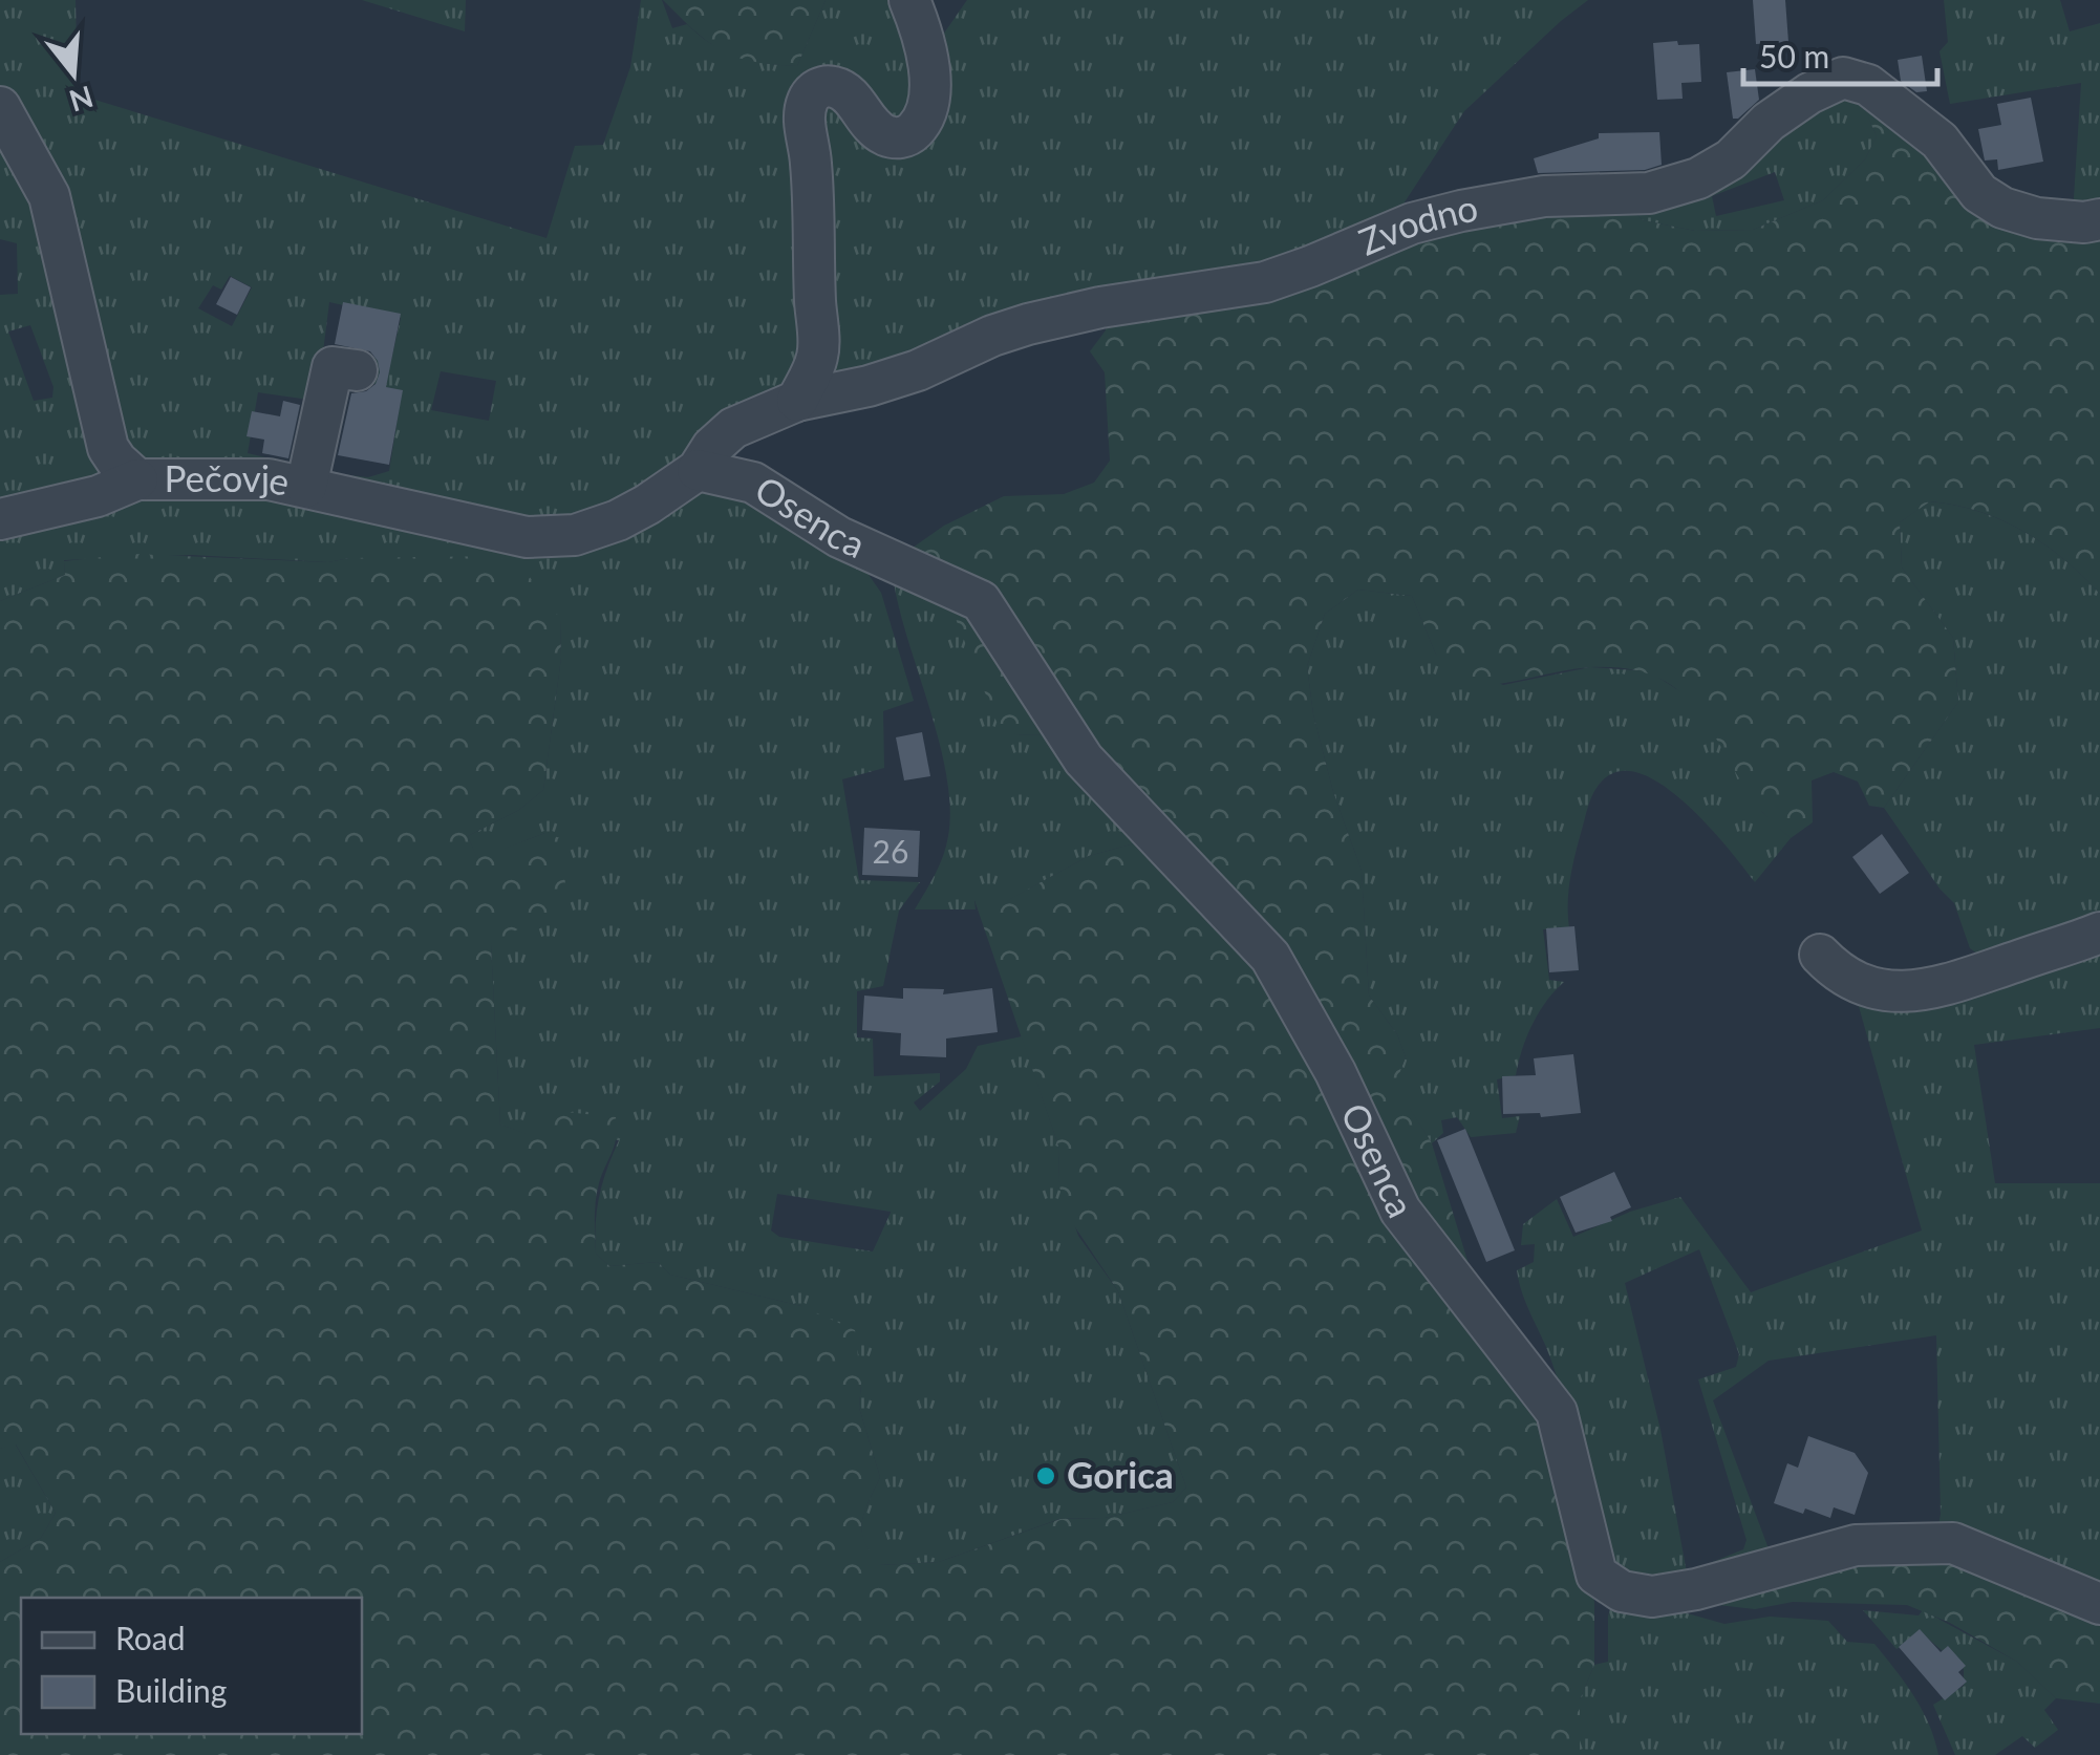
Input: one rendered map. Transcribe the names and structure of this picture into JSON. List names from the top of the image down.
{
  "streets": {
    "street": ["Zvodno", "Pečovje", "Osenca"]
  },
  "crossings": [
    ["Zvodno", "Pečovje"],
    ["Zvodno", "Osenca"],
    ["Pečovje", "Osenca"]
  ],
  "places": ["Gorica"],
  "house_numbers": ["26"],
  "legend": ["Road", "Building"],
  "scale_bar": "50 m",
  "north": "bottom"
}
